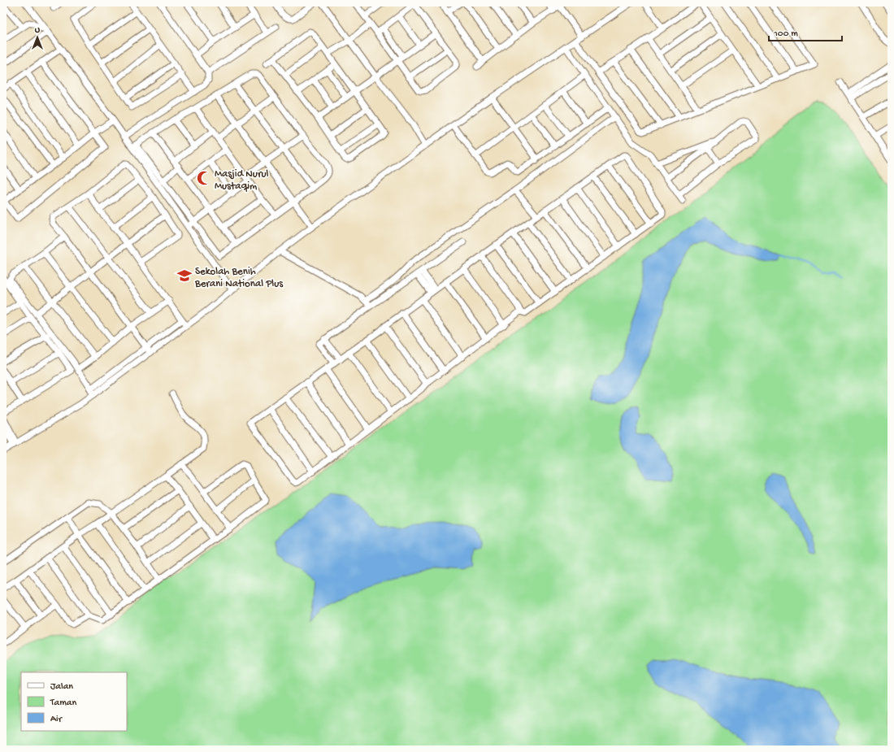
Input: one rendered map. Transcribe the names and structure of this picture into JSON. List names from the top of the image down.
{
  "places": {
    "mosque": ["Masjid Nurul Mustaqim"],
    "school or university": ["Sekolah Benih Berani National Plus"]
  },
  "legend": ["Jalan", "Taman", "Air"],
  "scale_bar": "100 m",
  "north": "top"
}
